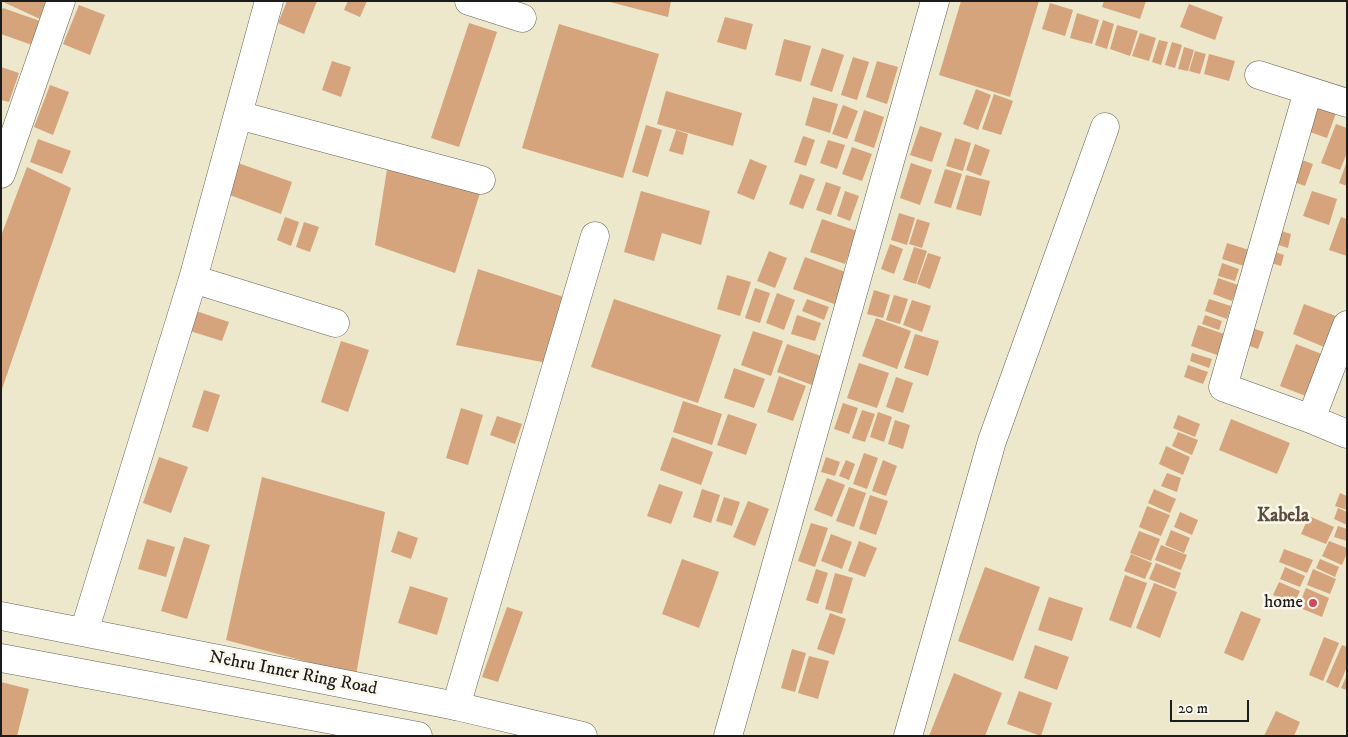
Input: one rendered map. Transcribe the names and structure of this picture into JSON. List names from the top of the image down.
{
  "streets": {
    "street": ["Nehru Inner Ring Road"]
  },
  "districts": ["Kabela"],
  "places": ["home"],
  "scale_bar": "20 m"
}
